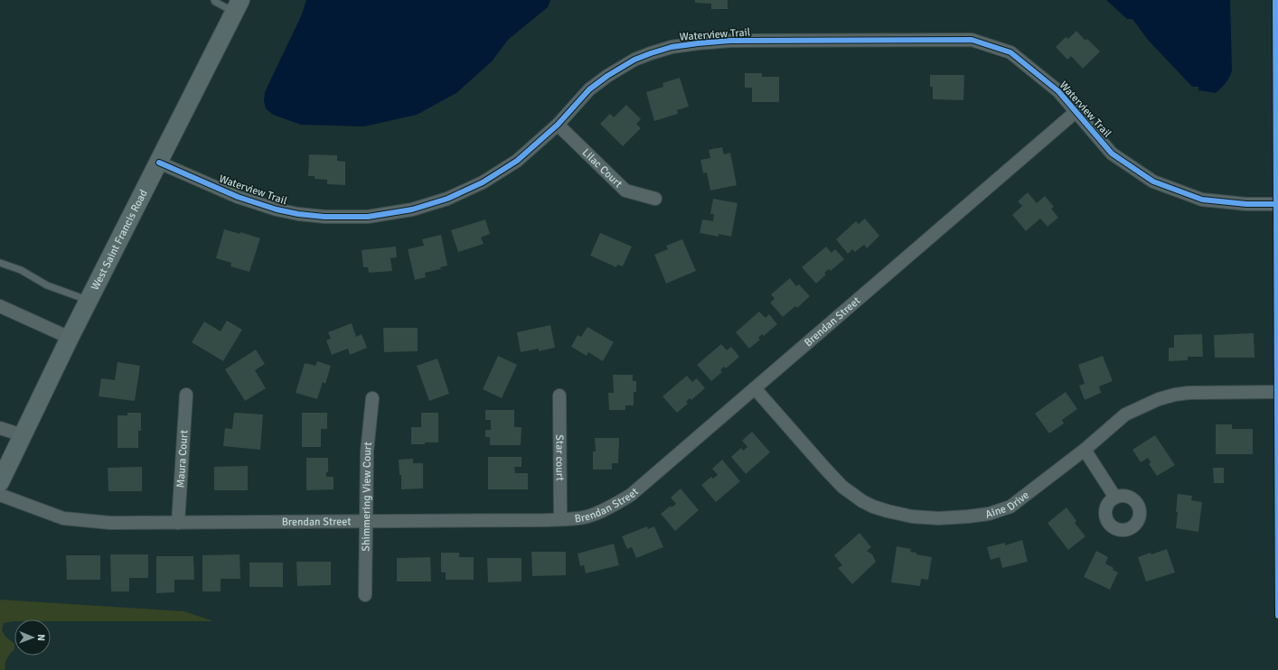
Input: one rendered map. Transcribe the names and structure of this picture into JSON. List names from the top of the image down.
{
  "streets": {
    "street": [
      "Waterview Trail",
      "Lilac Court",
      "West Saint Francis Road",
      "Brendan Street",
      "Star court",
      "Maura Court",
      "Shimmering View Court",
      "Aine Drive"
    ]
  },
  "crossings": [
    ["Waterview Trail", "Lilac Court"],
    ["Waterview Trail", "West Saint Francis Road"],
    ["Waterview Trail", "Brendan Street"],
    ["Brendan Street", "Star court"],
    ["Brendan Street", "Maura Court"],
    ["Brendan Street", "Shimmering View Court"],
    ["Brendan Street", "Aine Drive"]
  ],
  "north": "right"
}
